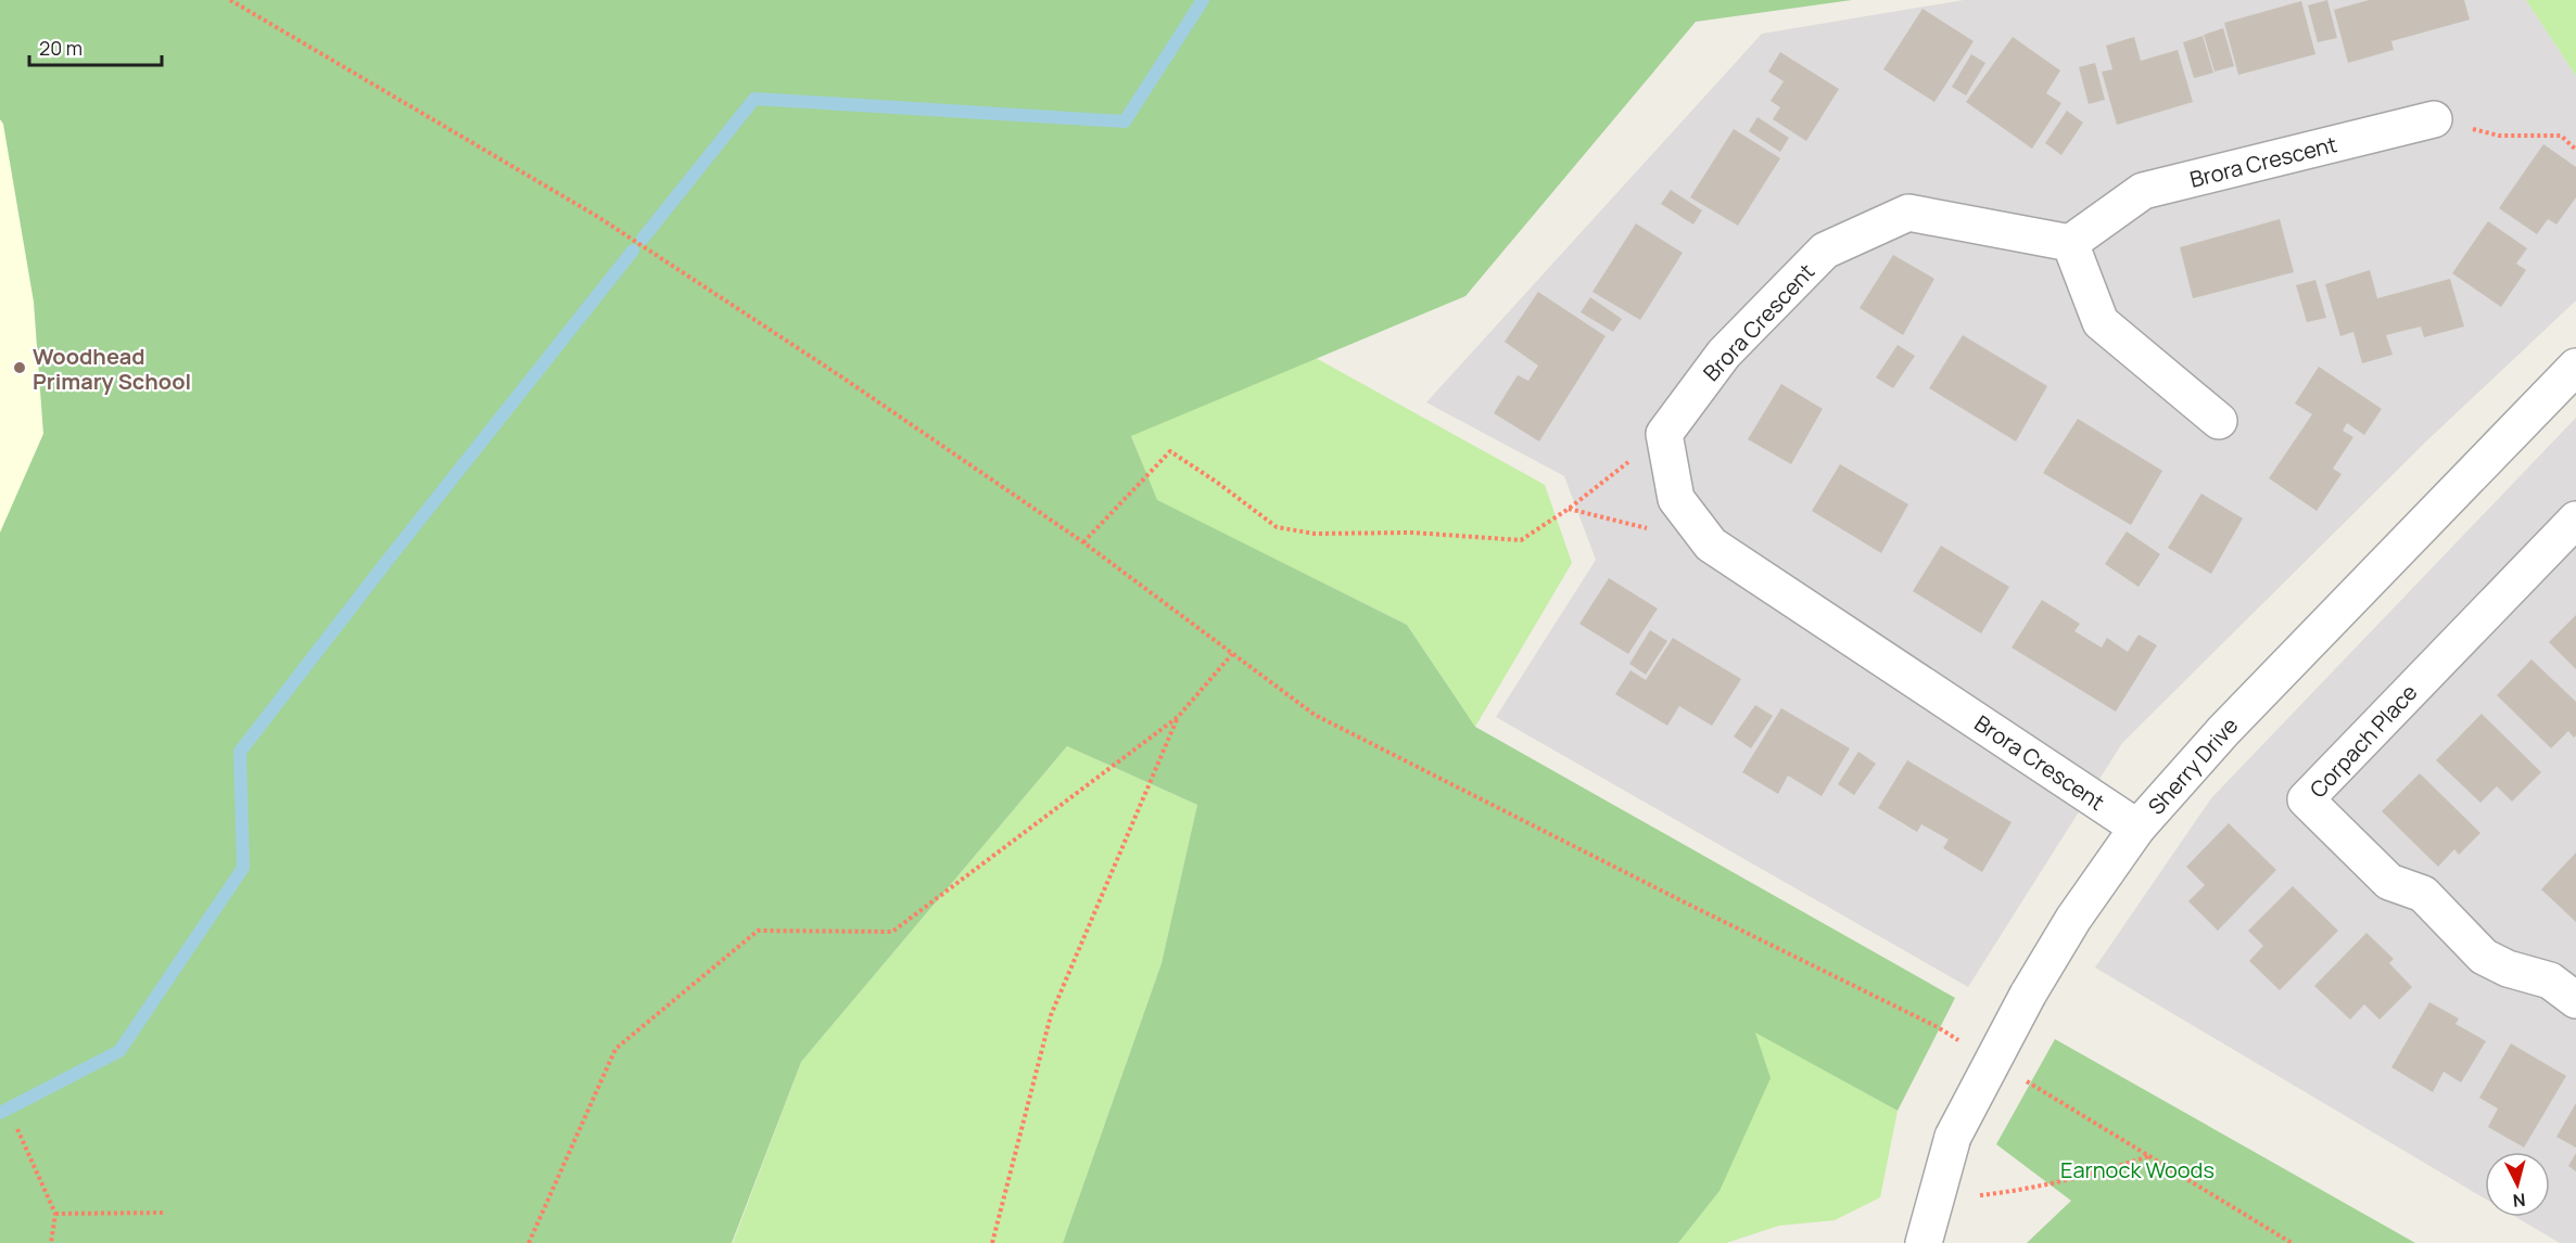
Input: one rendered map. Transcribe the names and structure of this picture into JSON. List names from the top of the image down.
{
  "streets": {
    "street": ["Brora Crescent", "Corpach Place", "Sherry Drive"]
  },
  "crossings": [
    ["Brora Crescent", "Sherry Drive"]
  ],
  "parks": ["Earnock Woods"],
  "places": ["Woodhead Primary School"],
  "scale_bar": "20 m",
  "north": "bottom"
}
